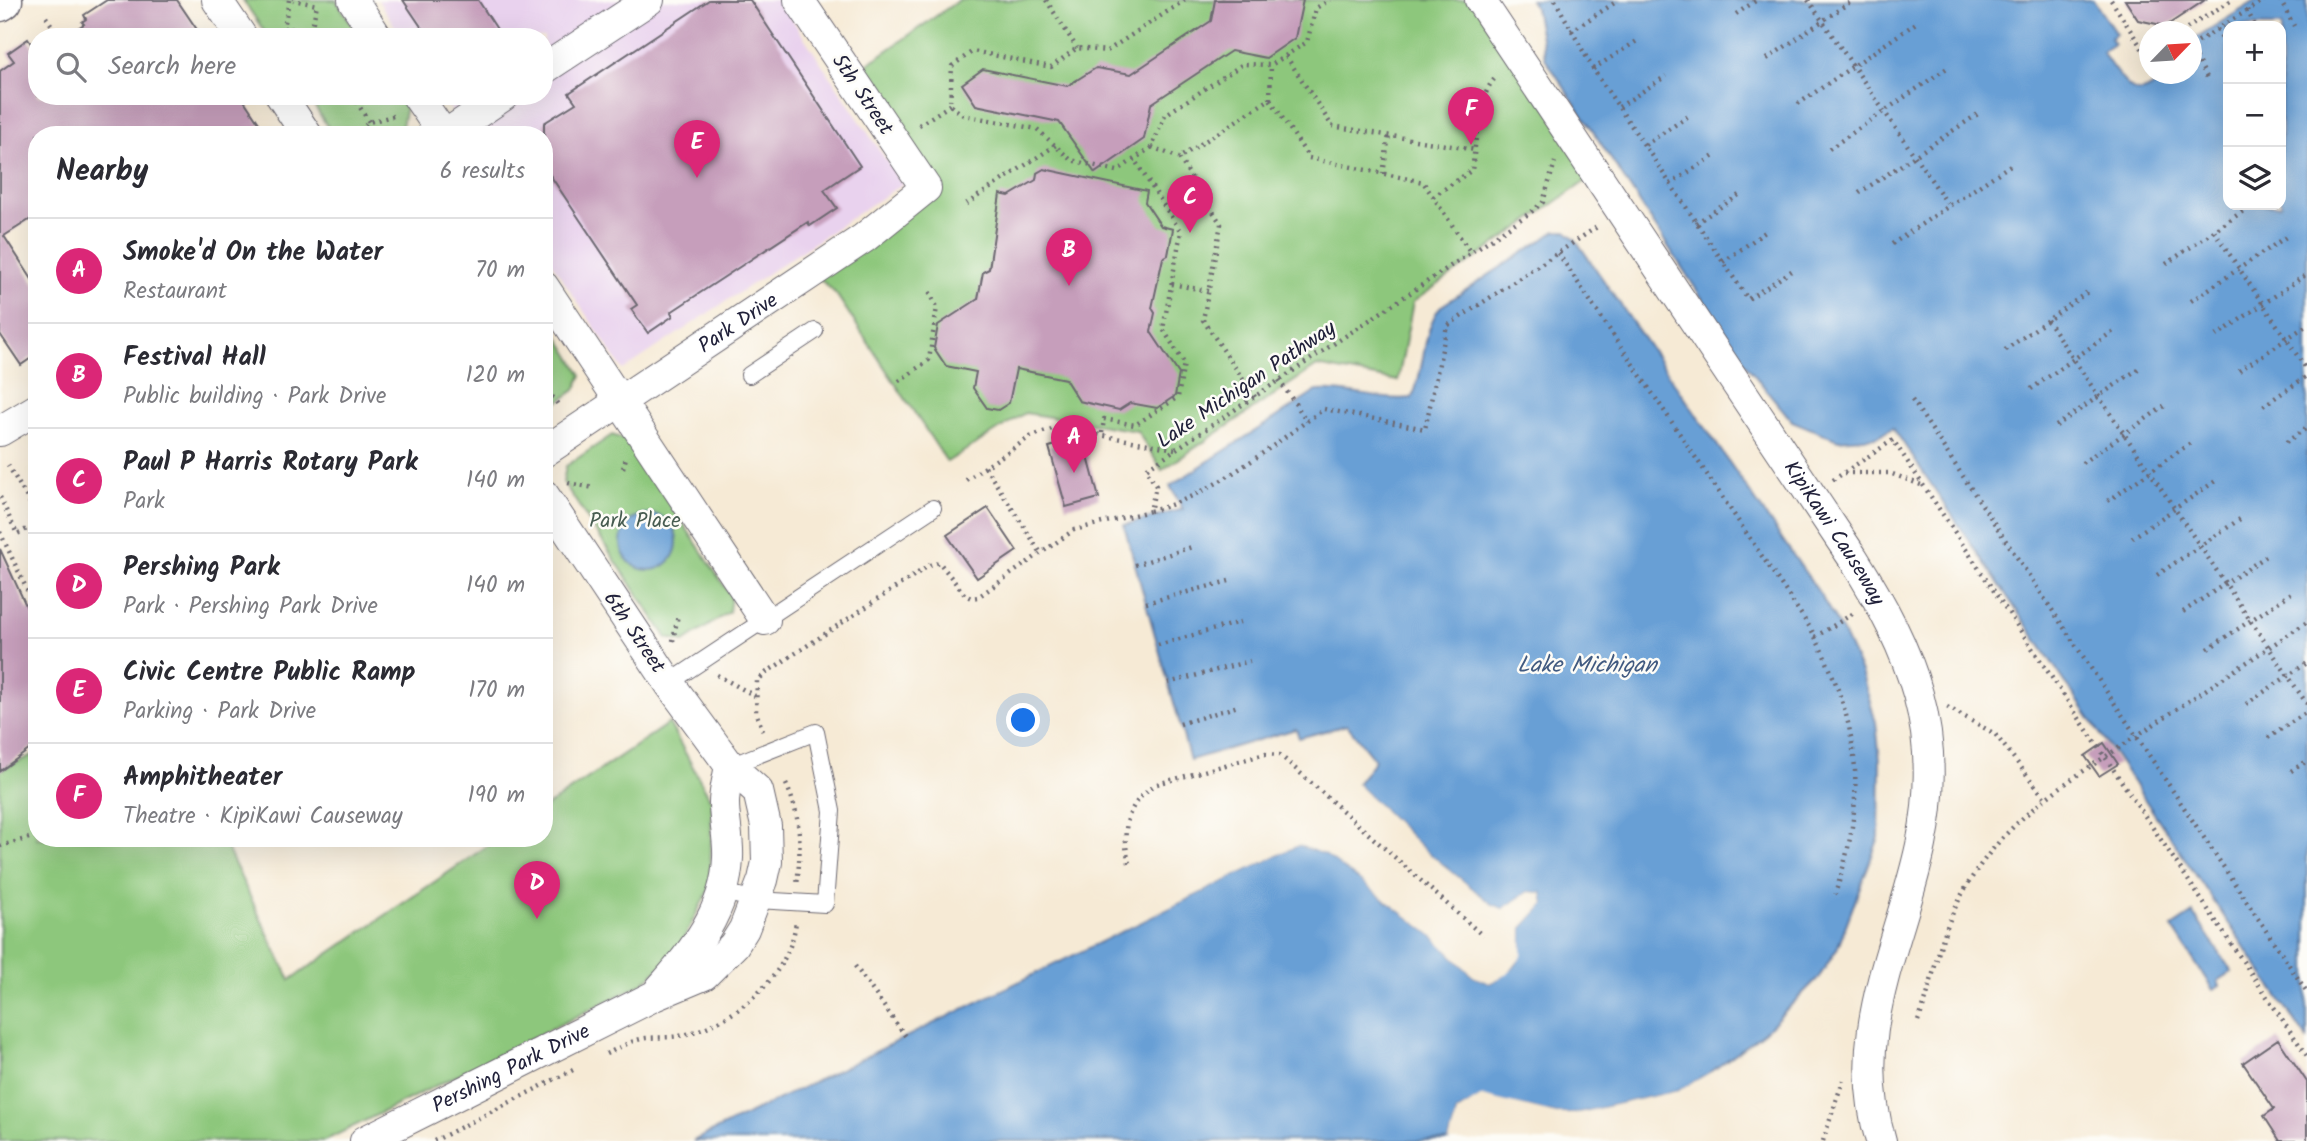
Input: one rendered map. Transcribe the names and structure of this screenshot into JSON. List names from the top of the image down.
{
  "streets": {
    "street": [
      "5th Street",
      "Park Drive",
      "KipiKawi Causeway",
      "6th Street",
      "Pershing Park Drive"
    ],
    "path": ["Lake Michigan Pathway"]
  },
  "crossings": [
    ["5th Street", "Park Drive"],
    ["6th Street", "Pershing Park Drive"]
  ],
  "water": ["Lake Michigan"],
  "parks": ["Park Place"],
  "north": "top right",
  "page": {
    "map_buttons": ["+", "−"],
    "search": "Search here",
    "pins": [
      "F",
      "E",
      "C",
      "B",
      "A",
      "D"
    ],
    "heading": ["Nearby", "6 results"],
    "list": [
      {
        "mark": "A",
        "name": "Smoke'd On the Water",
        "note": "Restaurant",
        "value": "70 m"
      },
      {
        "mark": "B",
        "name": "Festival Hall",
        "note": "Public building · Park Drive",
        "value": "120 m"
      },
      {
        "mark": "C",
        "name": "Paul P Harris Rotary Park",
        "note": "Park",
        "value": "140 m"
      },
      {
        "mark": "D",
        "name": "Pershing Park",
        "note": "Park · Pershing Park Drive",
        "value": "140 m"
      },
      {
        "mark": "E",
        "name": "Civic Centre Public Ramp",
        "note": "Parking · Park Drive",
        "value": "170 m"
      },
      {
        "mark": "F",
        "name": "Amphitheater",
        "note": "Theatre · KipiKawi Causeway",
        "value": "190 m"
      }
    ]
  }
}
